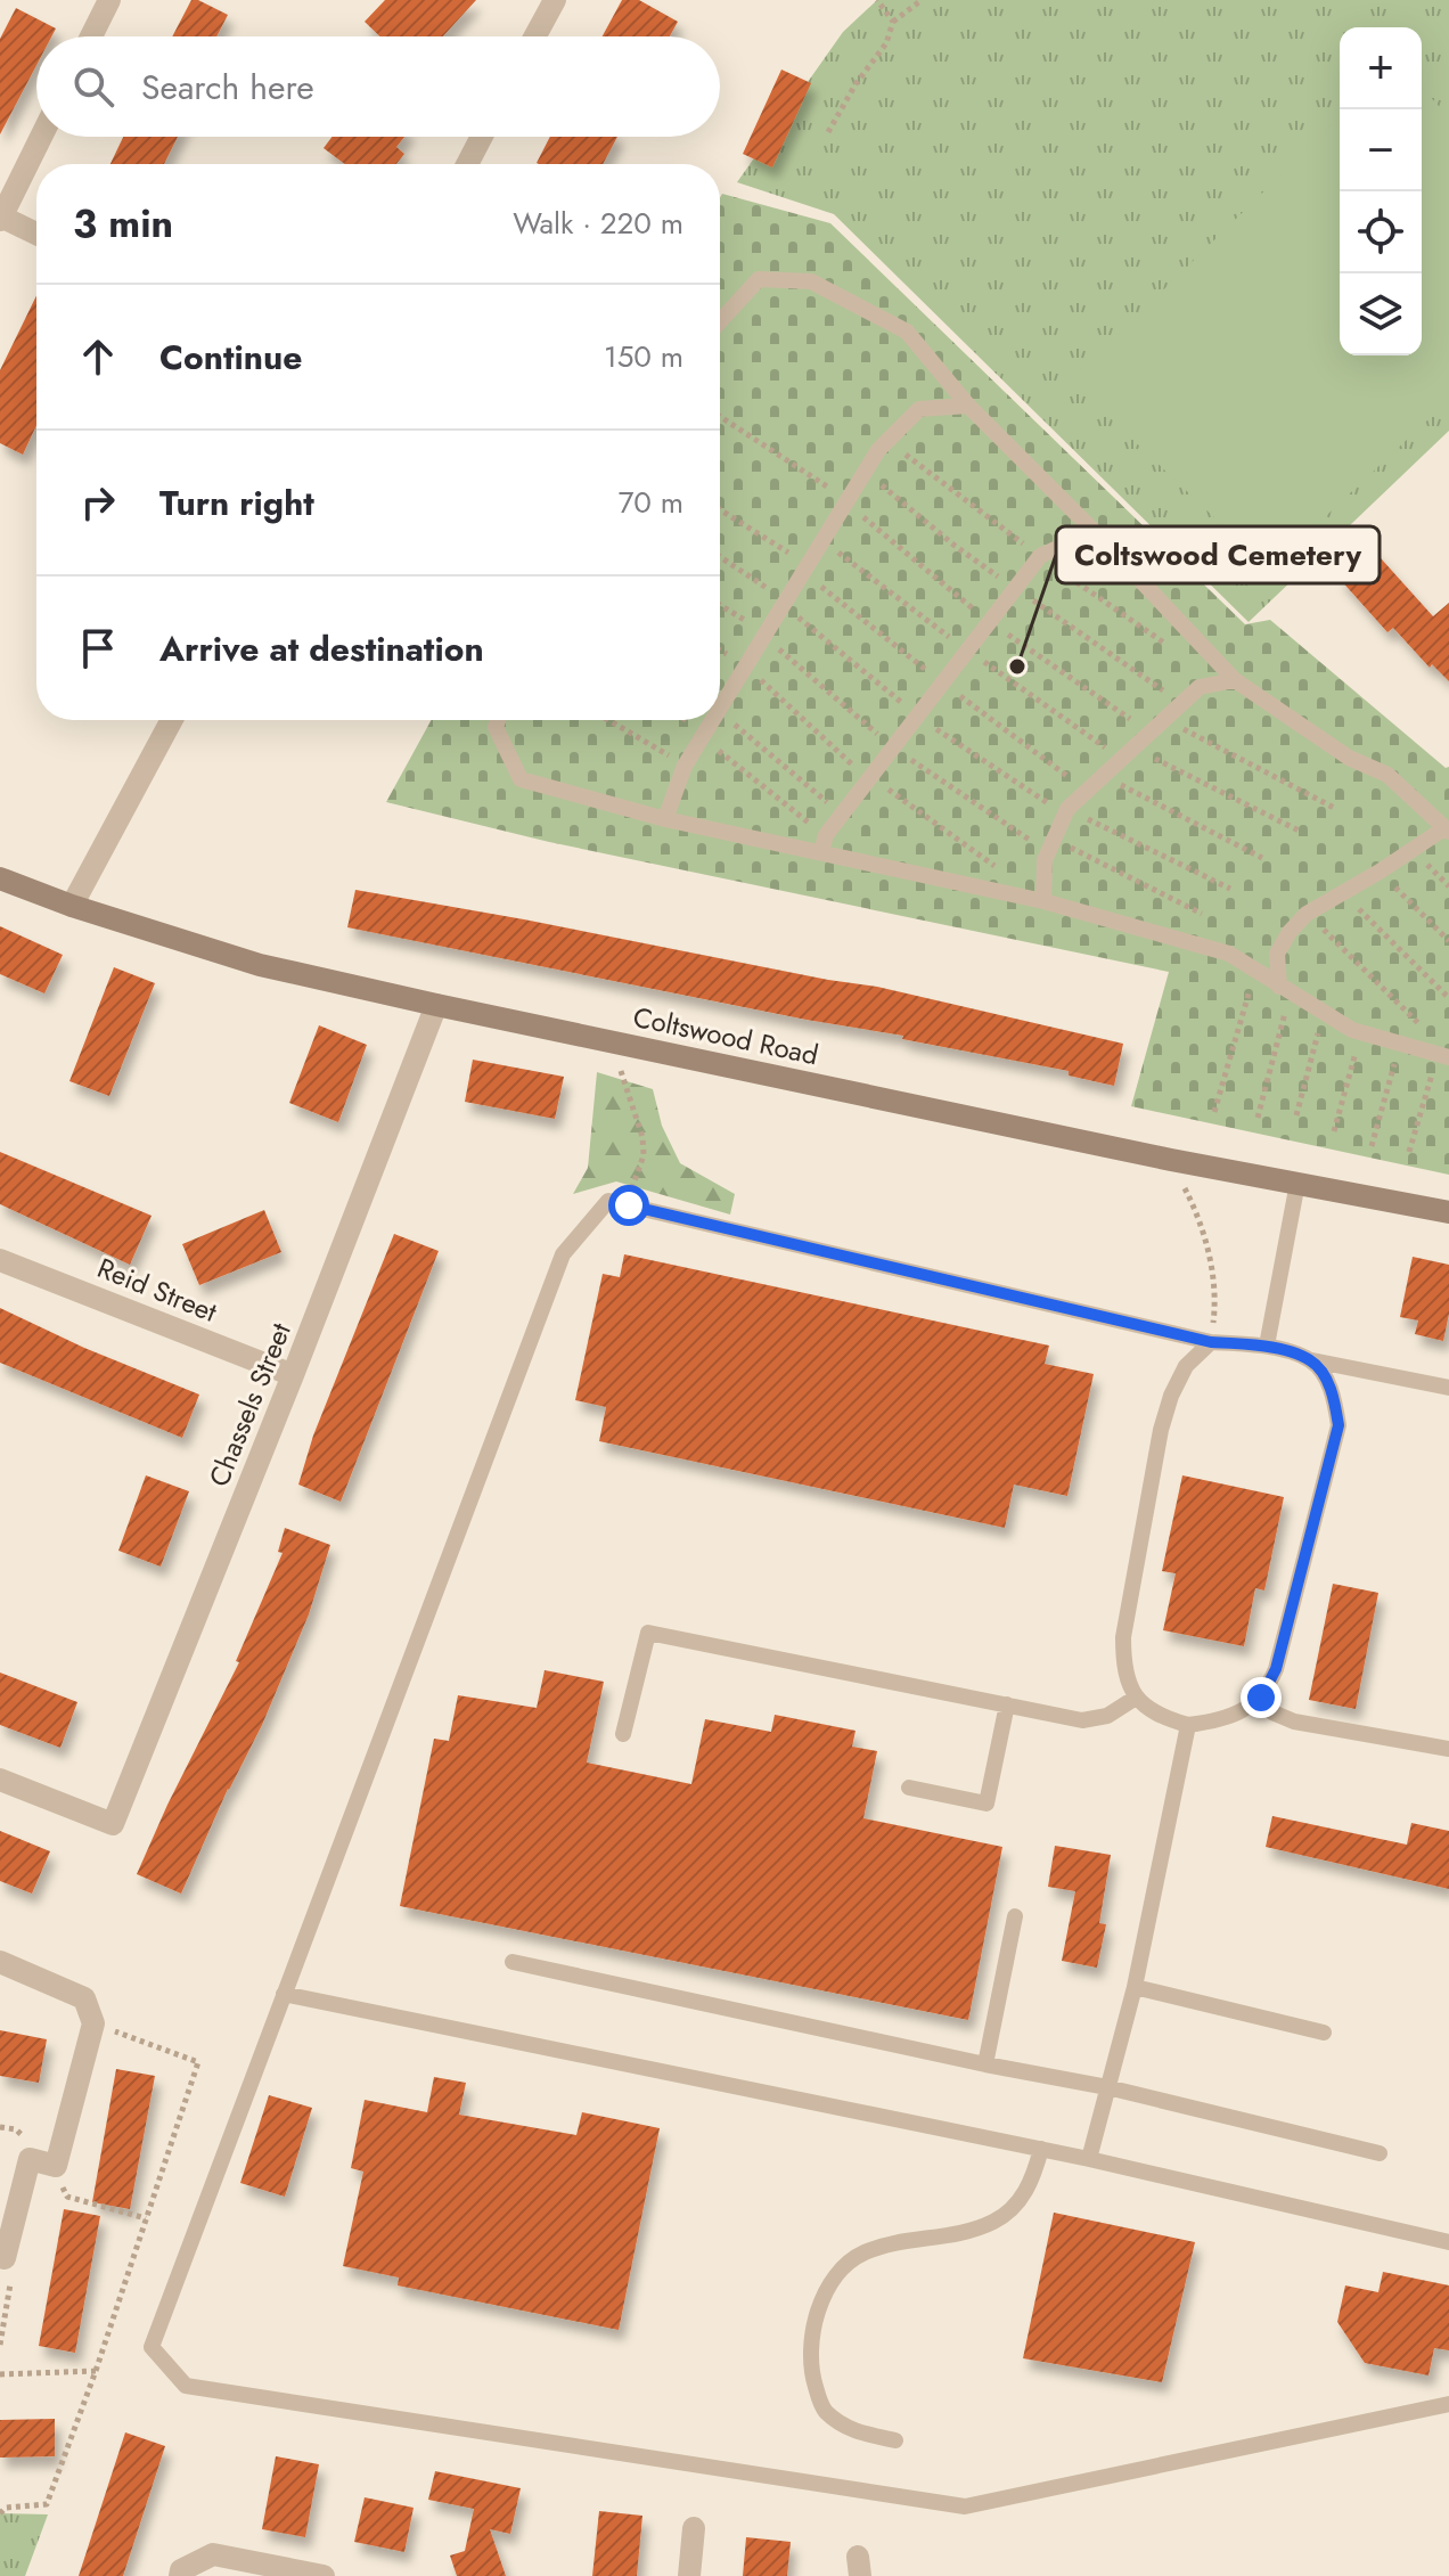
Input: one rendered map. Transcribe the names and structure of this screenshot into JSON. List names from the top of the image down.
{
  "streets": {
    "main road": ["Coltswood Road"],
    "street": ["Reid Street", "Chassels Street"]
  },
  "crossings": [
    ["Coltswood Road", "Chassels Street"],
    ["Reid Street", "Chassels Street"]
  ],
  "places": ["Coltswood Cemetery"],
  "page": {
    "map_buttons": ["+", "−"],
    "search": "Search here",
    "heading": ["3 min", "Walk · 220 m"],
    "list": [
      ["Continue", "150 m"],
      ["Turn right", "70 m"],
      "Arrive at destination"
    ]
  }
}
